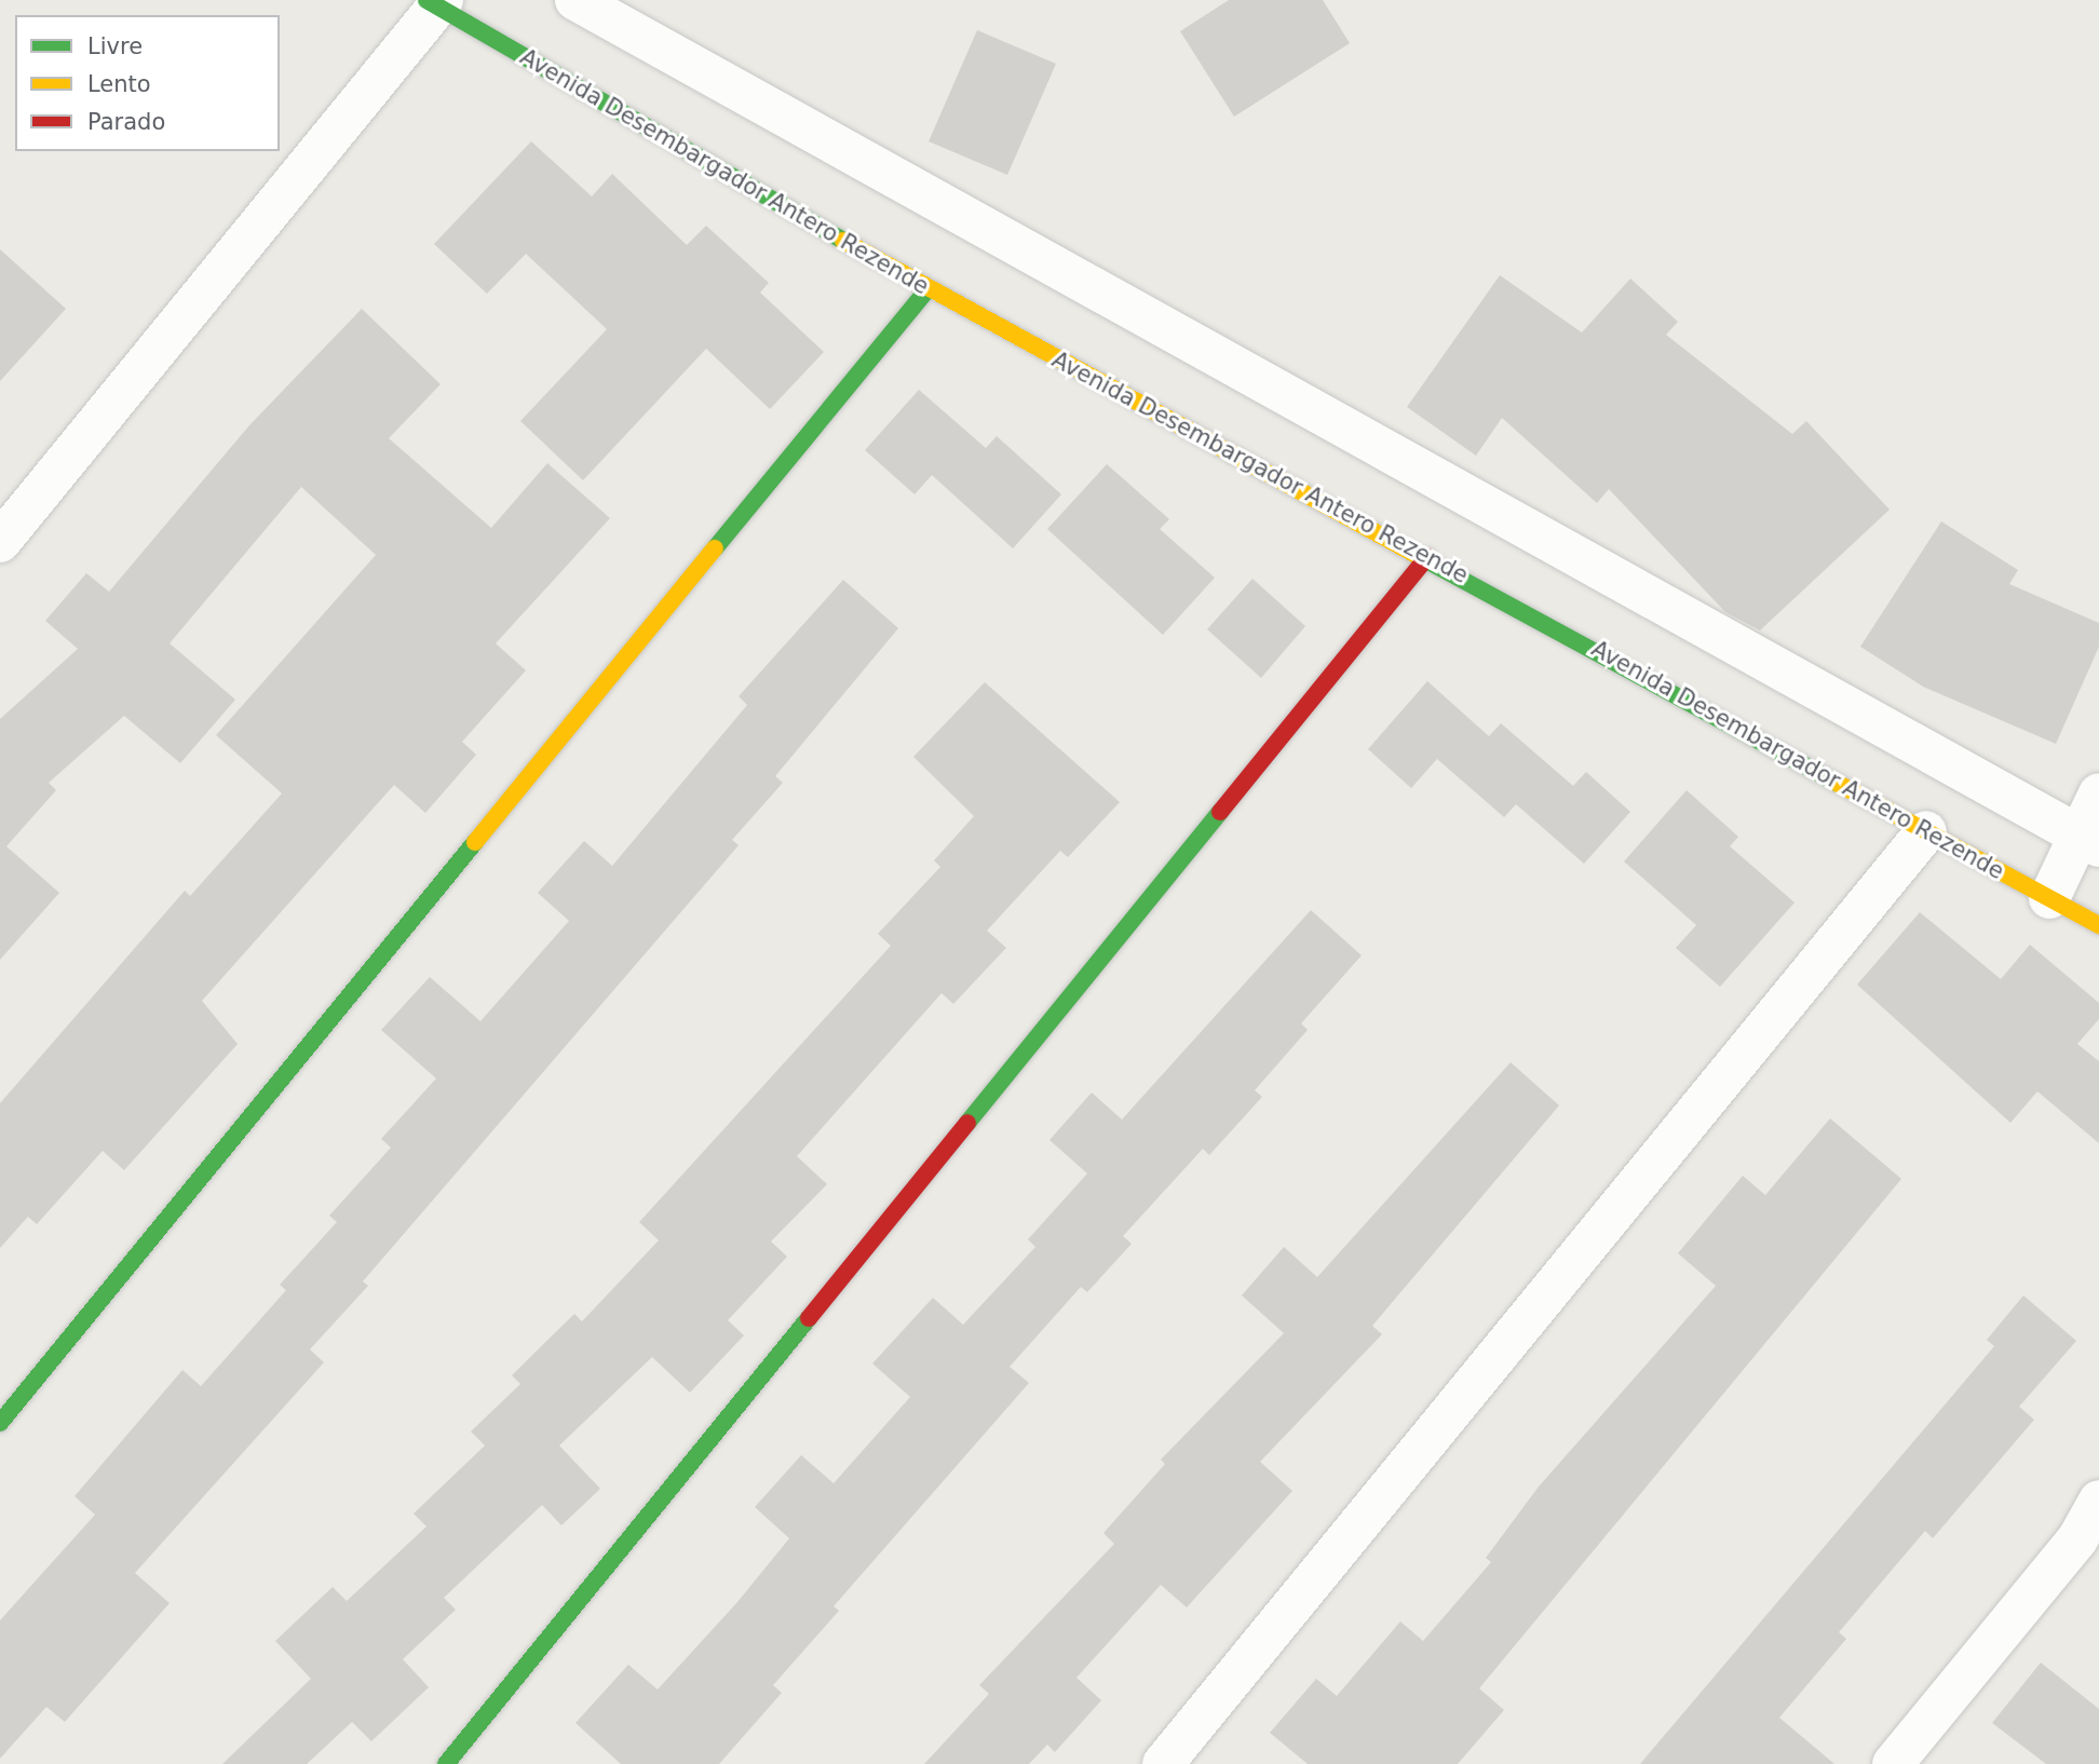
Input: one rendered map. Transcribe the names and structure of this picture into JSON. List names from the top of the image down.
{
  "streets": {
    "street": ["Avenida Desembargador Antero Rezende"]
  },
  "legend": ["Livre", "Lento", "Parado"]
}
